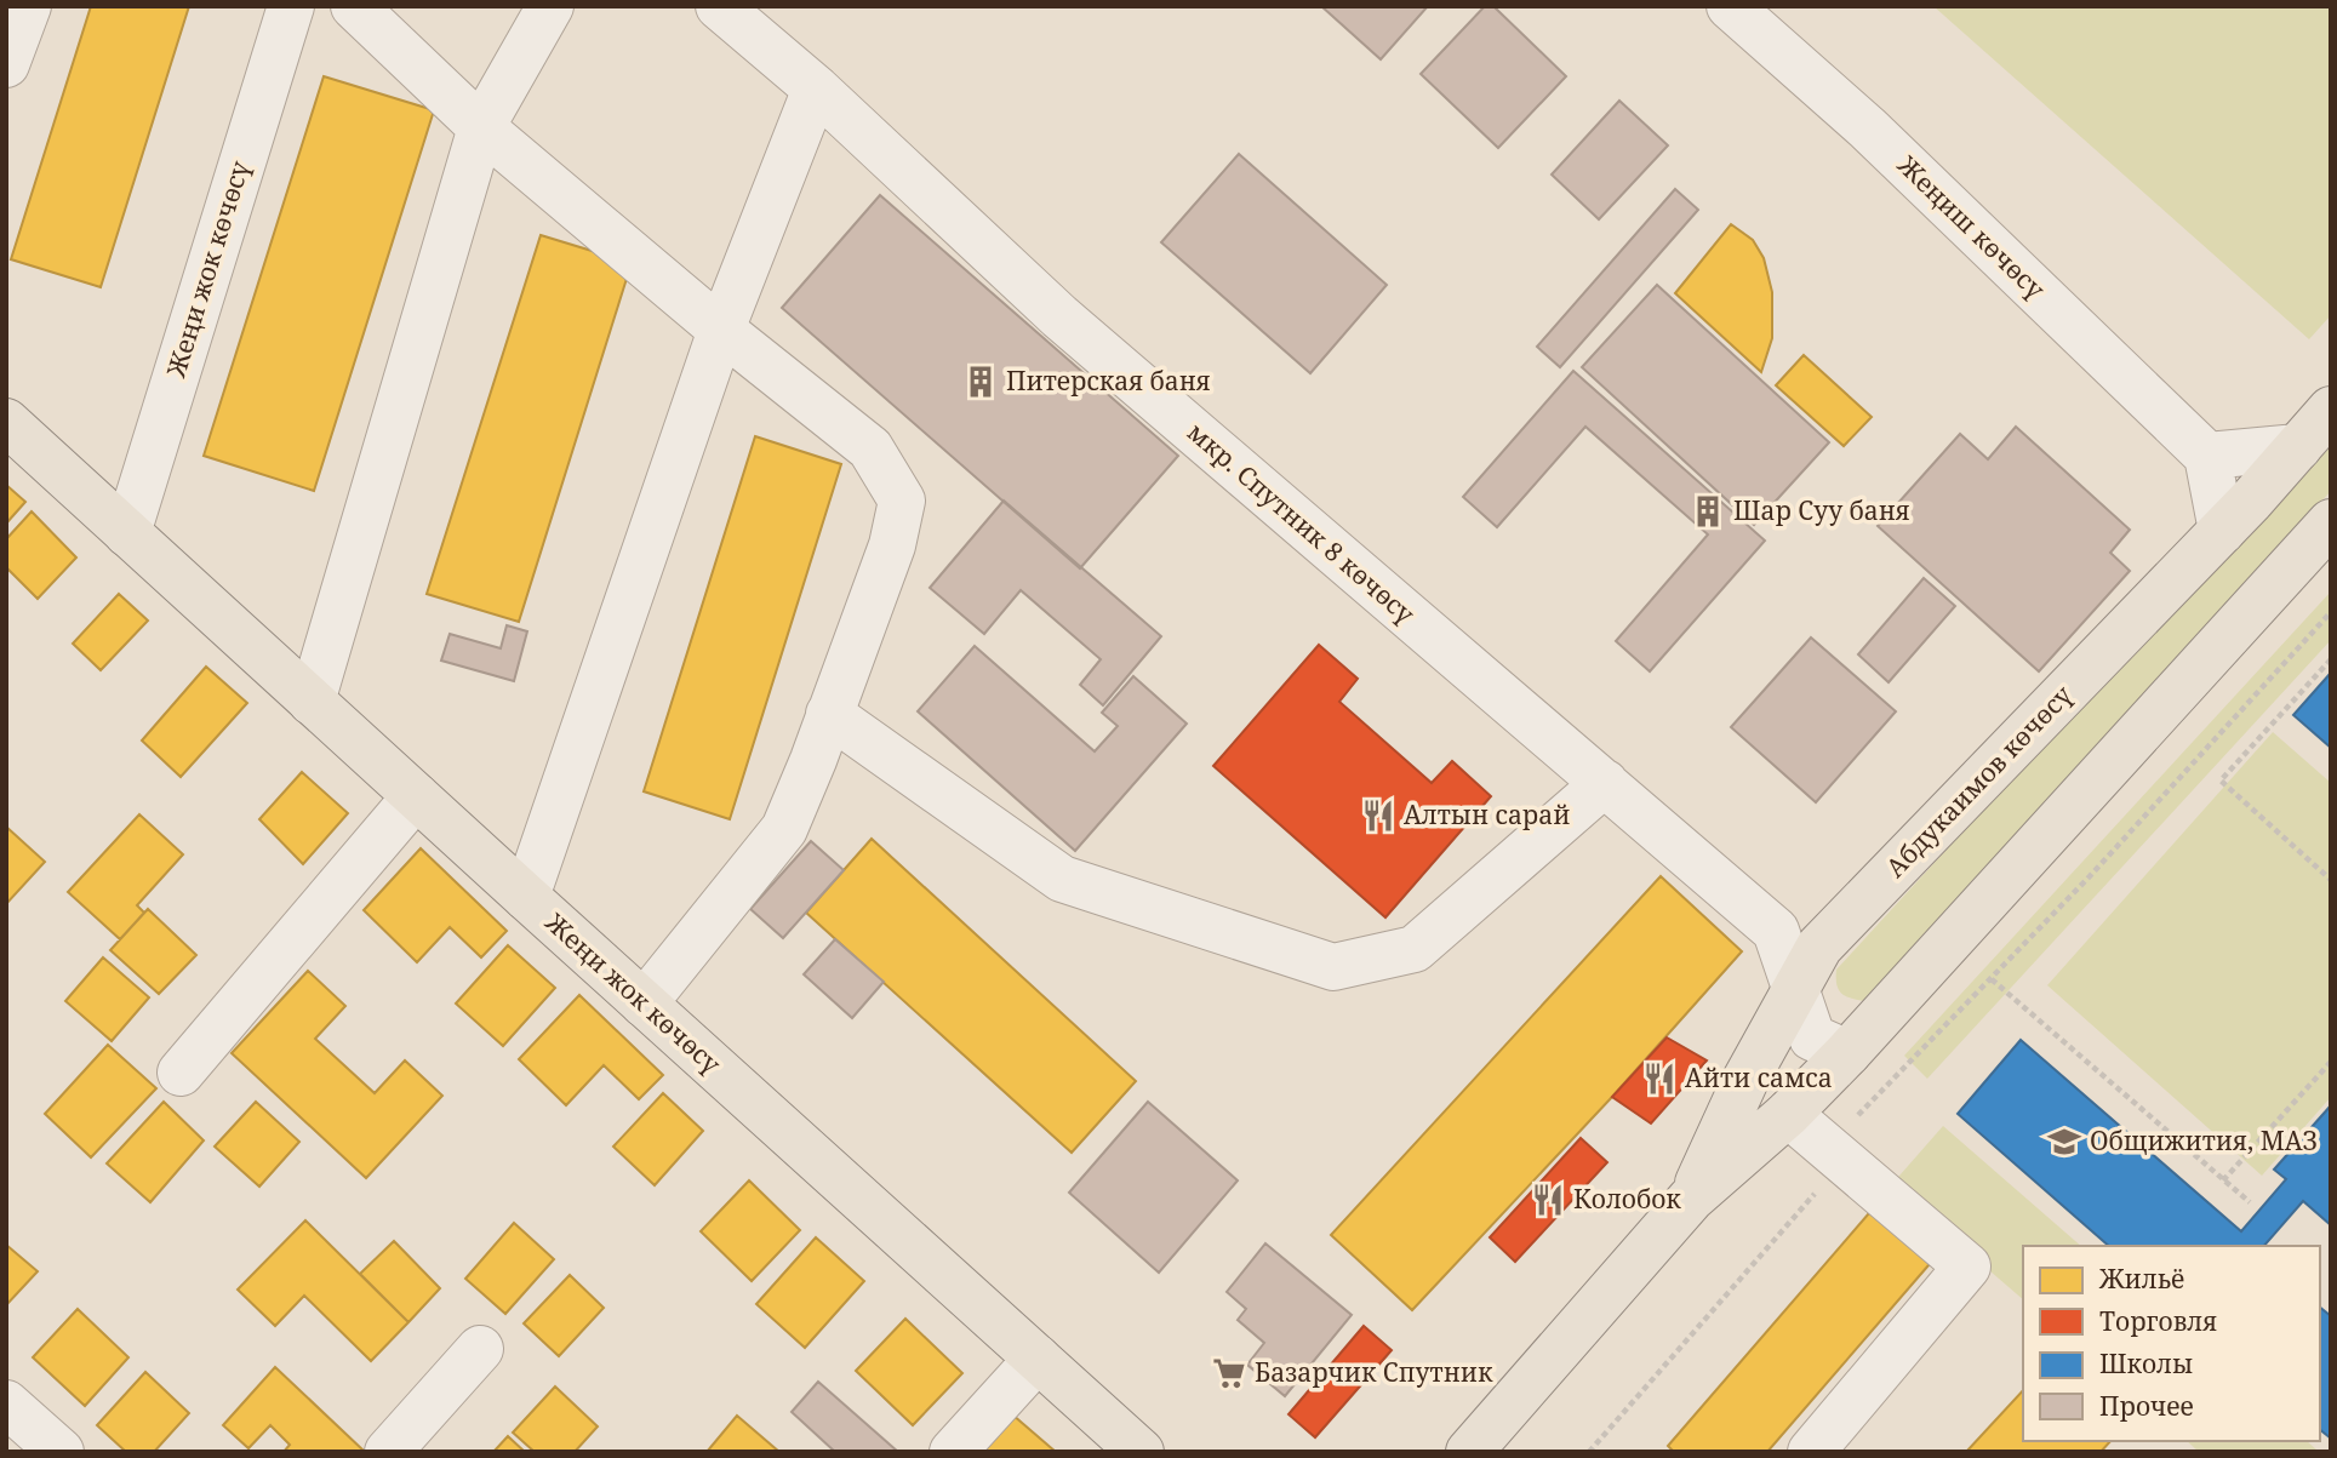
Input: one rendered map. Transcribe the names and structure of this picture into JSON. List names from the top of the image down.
{
  "streets": {
    "main road": ["Жеңи жок көчөсү", "Абдукаимов көчөсү"],
    "street": ["Жеңиш көчөсү", "мкр. Спутник 8 көчөсү"]
  },
  "crossings": [
    ["мкр. Спутник 8 көчөсү", "Абдукаимов көчөсү"]
  ],
  "places": {
    "building": ["Питерская баня", "Шар Суу баня"],
    "restaurant": ["Алтын сарай", "Айти самса", "Колобок"],
    "school or university": ["Общижития, МАЗ"],
    "supermarket": ["Базарчик Спутник"]
  },
  "legend": [
    "Жильё",
    "Торговля",
    "Школы",
    "Прочее"
  ]
}
